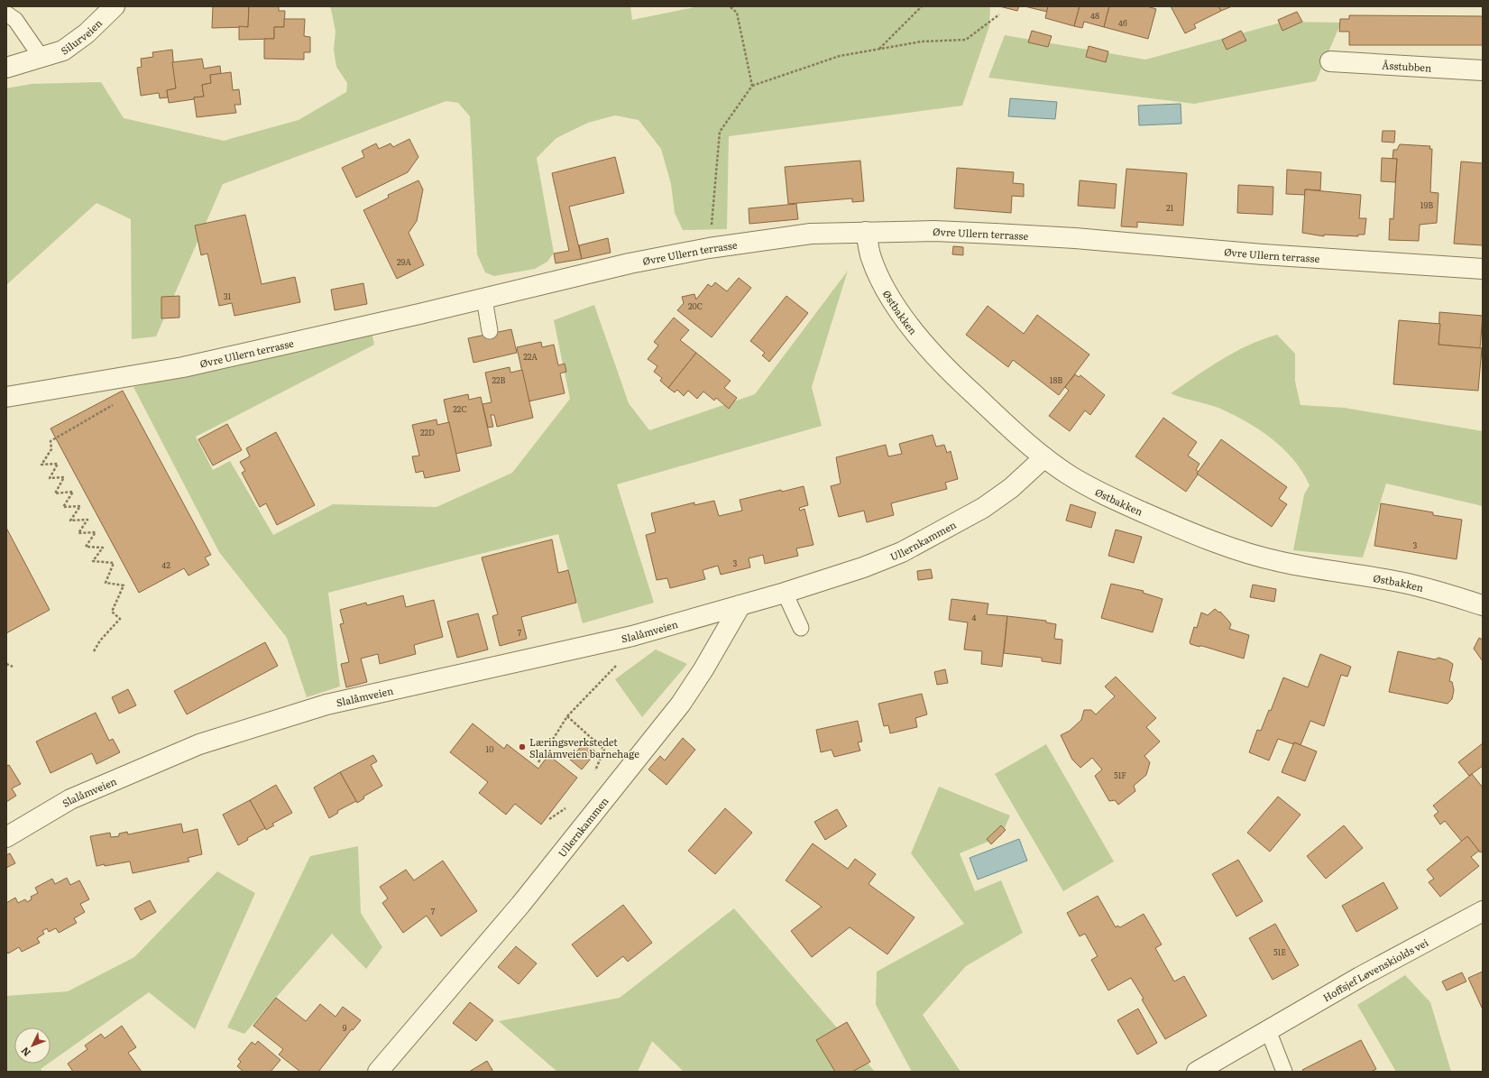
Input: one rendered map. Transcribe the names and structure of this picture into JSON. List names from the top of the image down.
{
  "streets": {
    "street": [
      "Silurveien",
      "Åsstubben",
      "Øvre Ullern terrasse",
      "Østbakken",
      "Ullernkammen",
      "Slalåmveien",
      "Hoffsjef Løvenskiolds vei"
    ]
  },
  "crossings": [
    ["Øvre Ullern terrasse", "Østbakken"],
    ["Østbakken", "Ullernkammen"],
    ["Ullernkammen", "Slalåmveien"]
  ],
  "places": ["Læringsverkstedet Slalåmveien barnehage"],
  "house_numbers": [
    "48",
    "46",
    "19B",
    "21",
    "29A",
    "31",
    "20C",
    "22A",
    "22B",
    "18B",
    "22C",
    "22D",
    "3",
    "3",
    "42",
    "4",
    "7",
    "10",
    "51F",
    "7",
    "51E",
    "9"
  ],
  "north": "bottom left"
}
